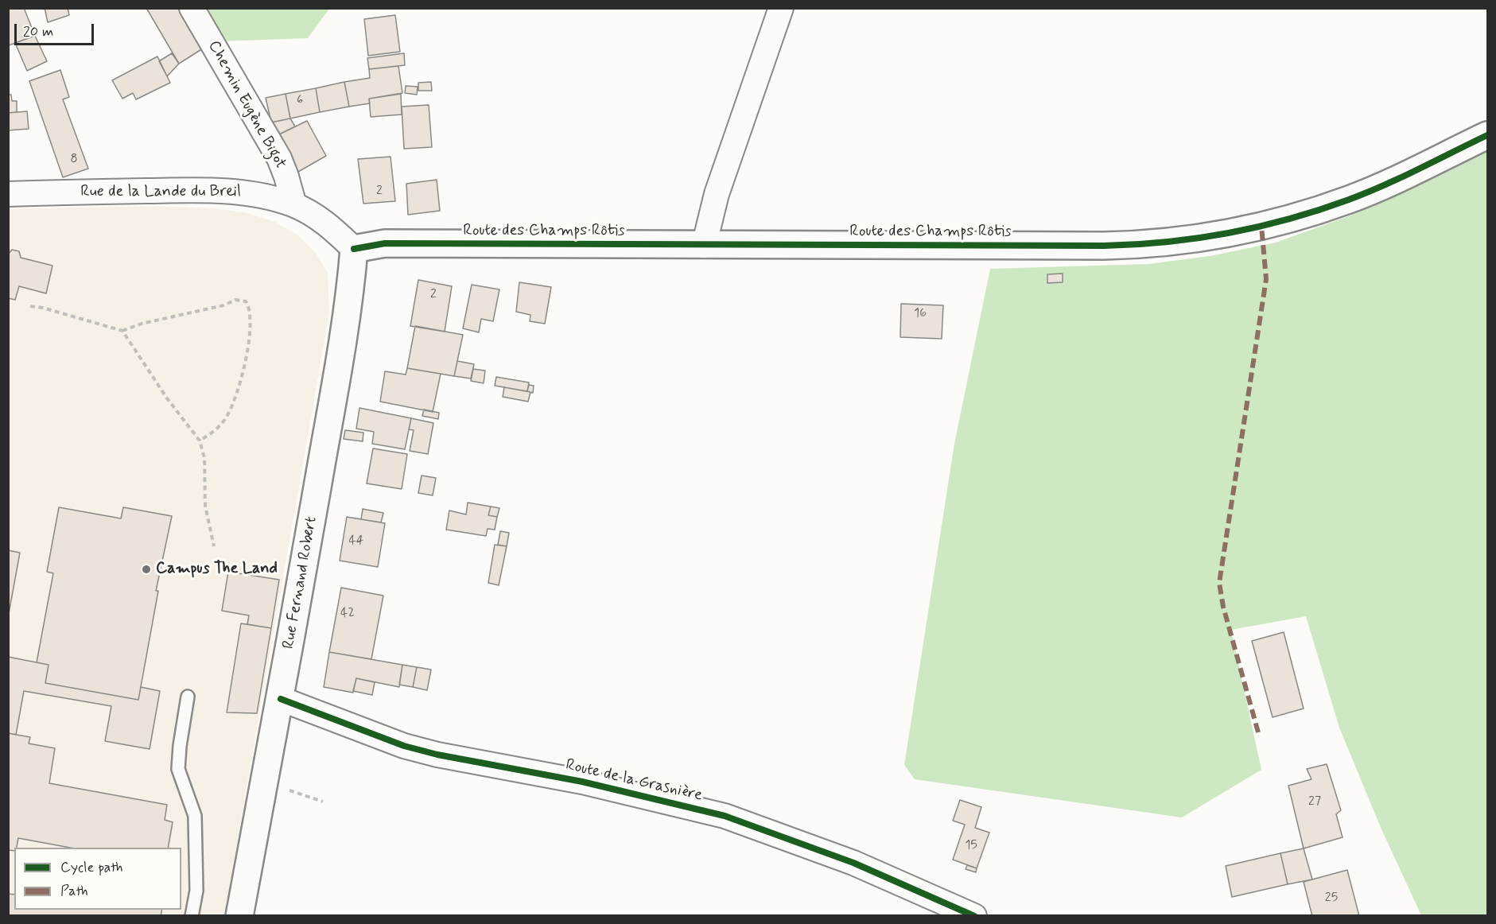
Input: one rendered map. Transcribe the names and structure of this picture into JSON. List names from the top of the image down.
{
  "streets": {
    "street": [
      "Chemin Eugène Bigot",
      "Rue de la Lande du Breil",
      "Route des Champs Rôtis",
      "Rue Fernand Robert",
      "Route de la Grasnière"
    ]
  },
  "crossings": [
    ["Chemin Eugène Bigot", "Rue de la Lande du Breil"],
    ["Rue de la Lande du Breil", "Route des Champs Rôtis"],
    ["Rue de la Lande du Breil", "Rue Fernand Robert"],
    ["Route des Champs Rôtis", "Rue Fernand Robert"],
    ["Rue Fernand Robert", "Route de la Grasnière"]
  ],
  "places": ["Campus The Land"],
  "house_numbers": [
    "6",
    "8",
    "2",
    "2",
    "16",
    "44",
    "42",
    "27",
    "15",
    "25"
  ],
  "legend": ["Cycle path", "Path"],
  "scale_bar": "20 m"
}
